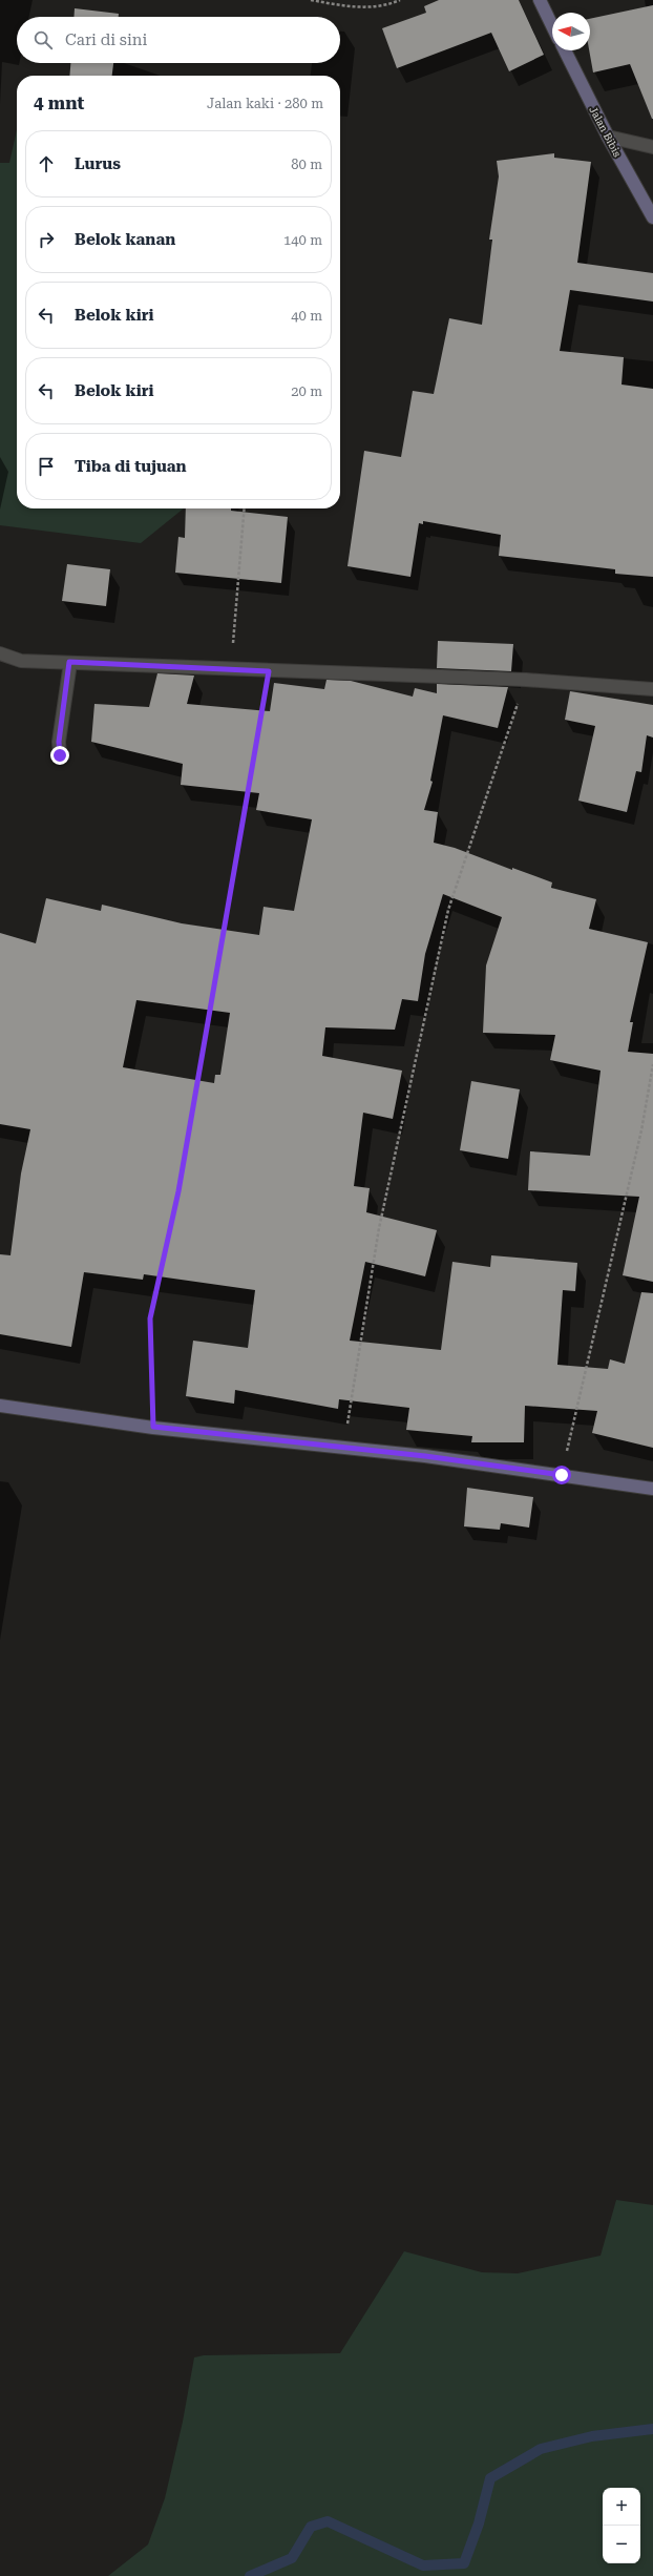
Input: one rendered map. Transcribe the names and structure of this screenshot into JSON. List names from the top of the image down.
{
  "streets": {
    "street": ["Jalan Bibis"]
  },
  "north": "left",
  "page": {
    "search": "Cari di sini",
    "heading": ["4 mnt", "Jalan kaki · 280 m"],
    "list": [
      ["Lurus", "80 m"],
      ["Belok kanan", "140 m"],
      ["Belok kiri", "40 m"],
      ["Belok kiri", "20 m"],
      "Tiba di tujuan"
    ],
    "map_buttons": ["+", "−"]
  }
}
